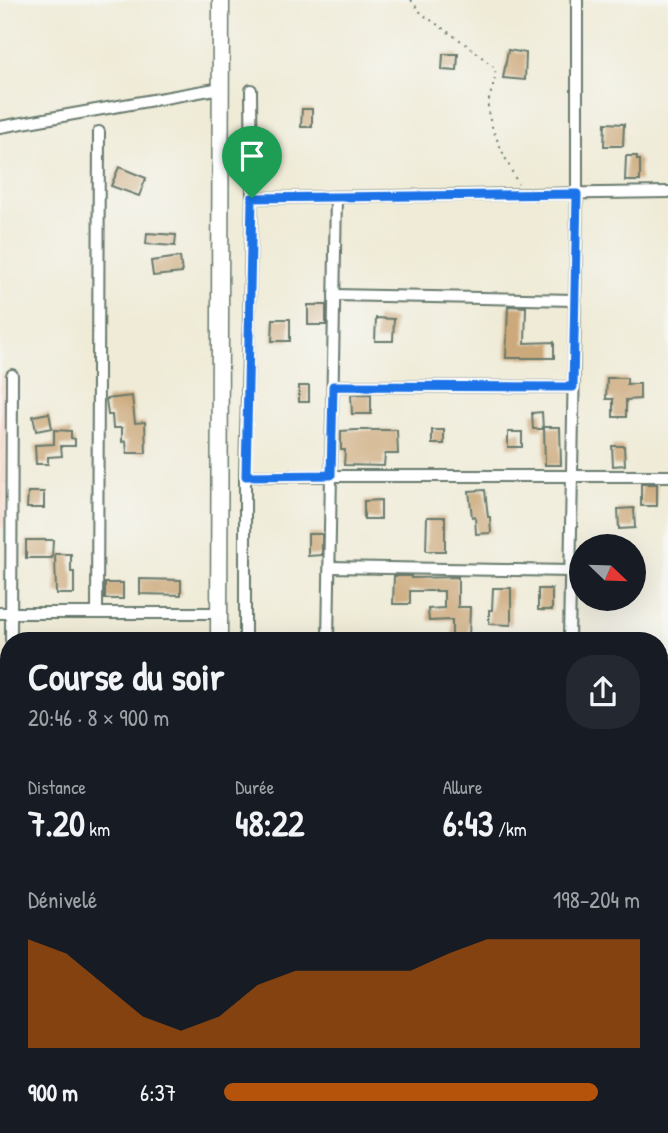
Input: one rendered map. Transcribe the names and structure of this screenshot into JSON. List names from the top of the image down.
{
  "north": "bottom right",
  "page": {
    "heading": ["Course du soir", "20:46 · 8 × 900 m"],
    "stats": [
      ["Distance", "7.20 km"],
      ["Durée", "48:22"],
      ["Allure", "6:43 /km"]
    ],
    "chart": ["Dénivelé", "198–204 m"],
    "list": [
      {
        "name": "900 m",
        "note": "6:37"
      }
    ]
  }
}
